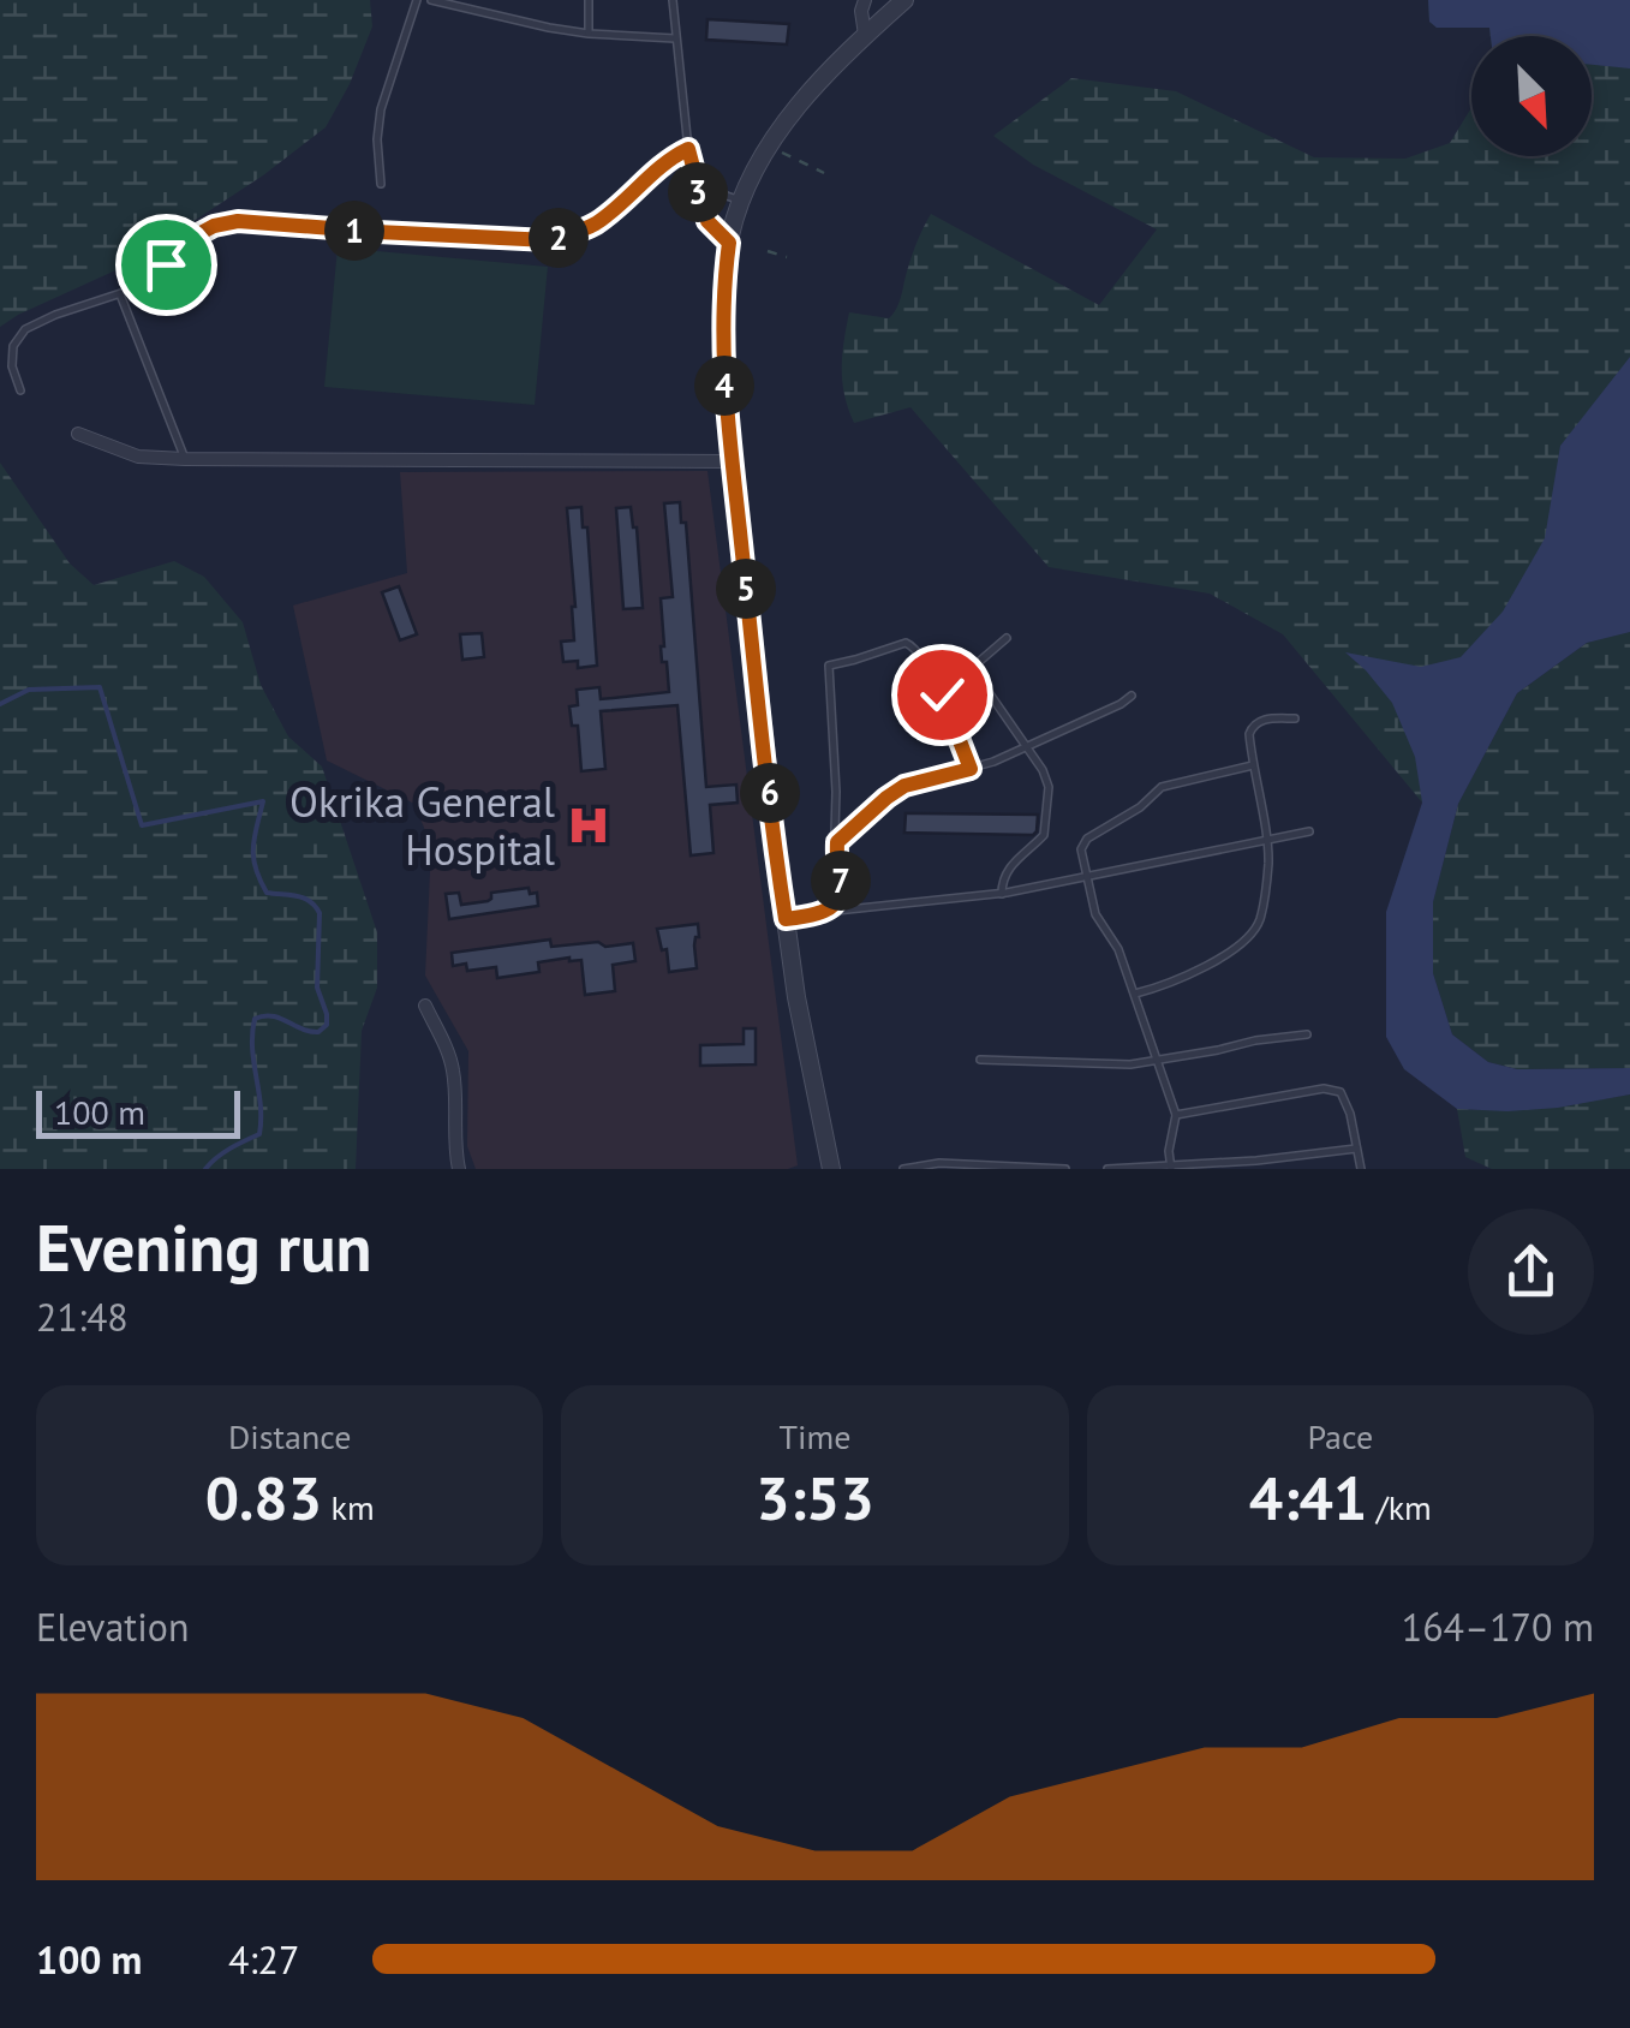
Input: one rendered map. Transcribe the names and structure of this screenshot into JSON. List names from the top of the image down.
{
  "places": {
    "hospital": ["Okrika General Hospital"]
  },
  "scale_bar": "100 m",
  "north": "bottom right",
  "page": {
    "pins": [
      "3",
      "1",
      "2",
      "4",
      "5",
      "6",
      "7"
    ],
    "scale": "100 m",
    "heading": ["Evening run", "21:48"],
    "stats": [
      ["Distance", "0.83 km"],
      ["Time", "3:53"],
      ["Pace", "4:41 /km"]
    ],
    "chart": ["Elevation", "164–170 m"],
    "list": [
      {
        "name": "100 m",
        "note": "4:27"
      }
    ]
  }
}
